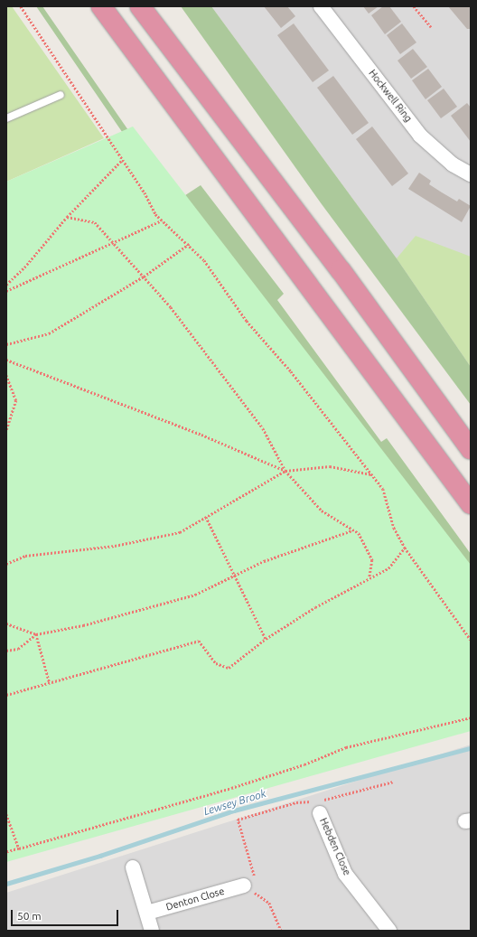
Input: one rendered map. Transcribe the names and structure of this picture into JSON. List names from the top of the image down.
{
  "streets": {
    "street": ["Hockwell Ring", "Hebden Close", "Denton Close"]
  },
  "water": ["Lewsey Brook"],
  "scale_bar": "50 m"
}
